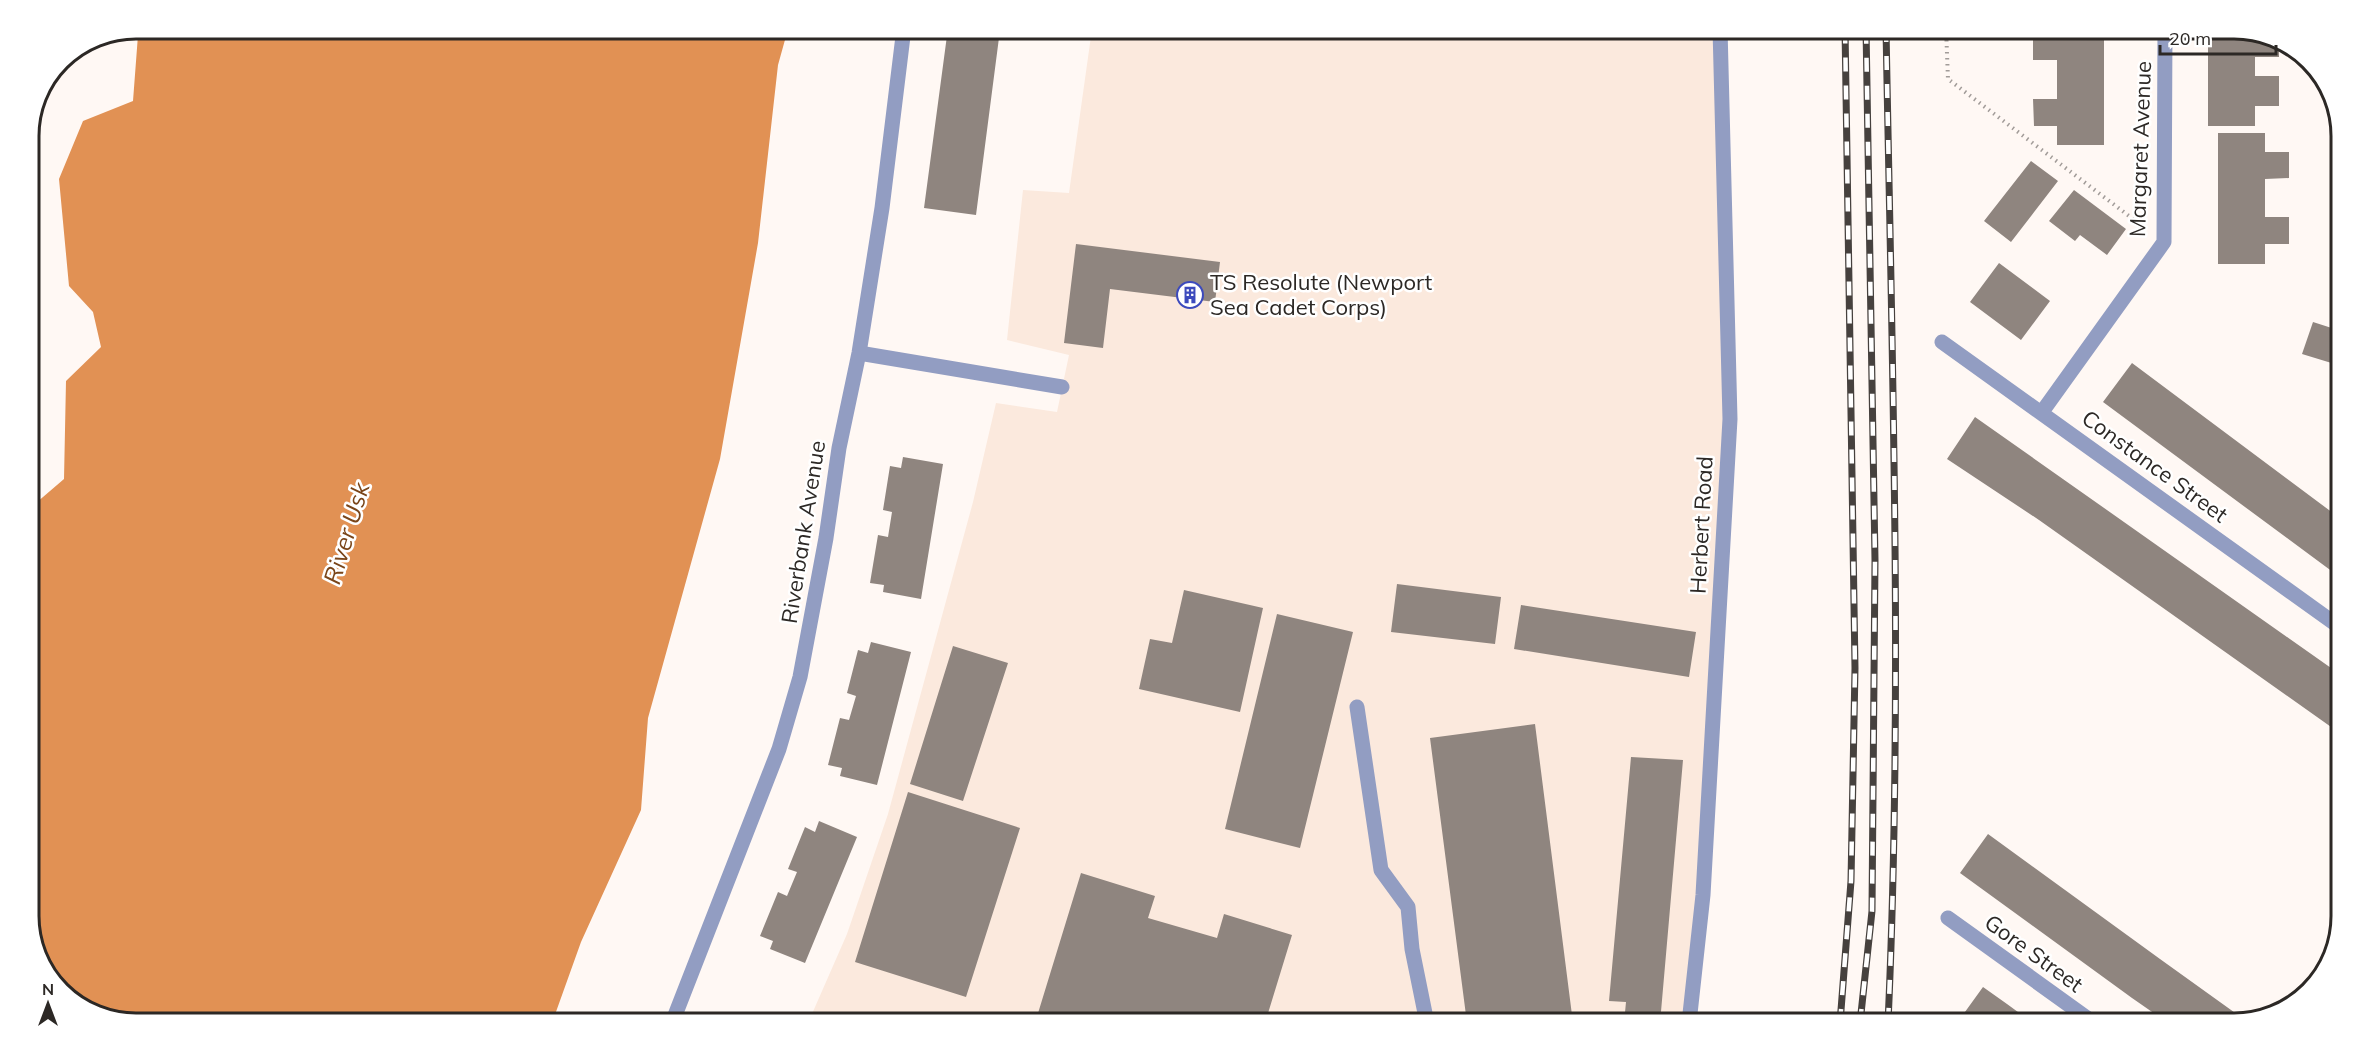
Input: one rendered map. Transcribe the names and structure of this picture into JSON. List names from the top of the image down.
{
  "streets": {
    "street": [
      "Margaret Avenue",
      "Constance Street",
      "Herbert Road",
      "Riverbank Avenue",
      "Gore Street"
    ]
  },
  "crossings": [
    ["Margaret Avenue", "Constance Street"]
  ],
  "water": ["River Usk"],
  "places": {
    "building": ["TS Resolute (Newport Sea Cadet Corps)"]
  },
  "scale_bar": "20 m",
  "north": "top"
}
